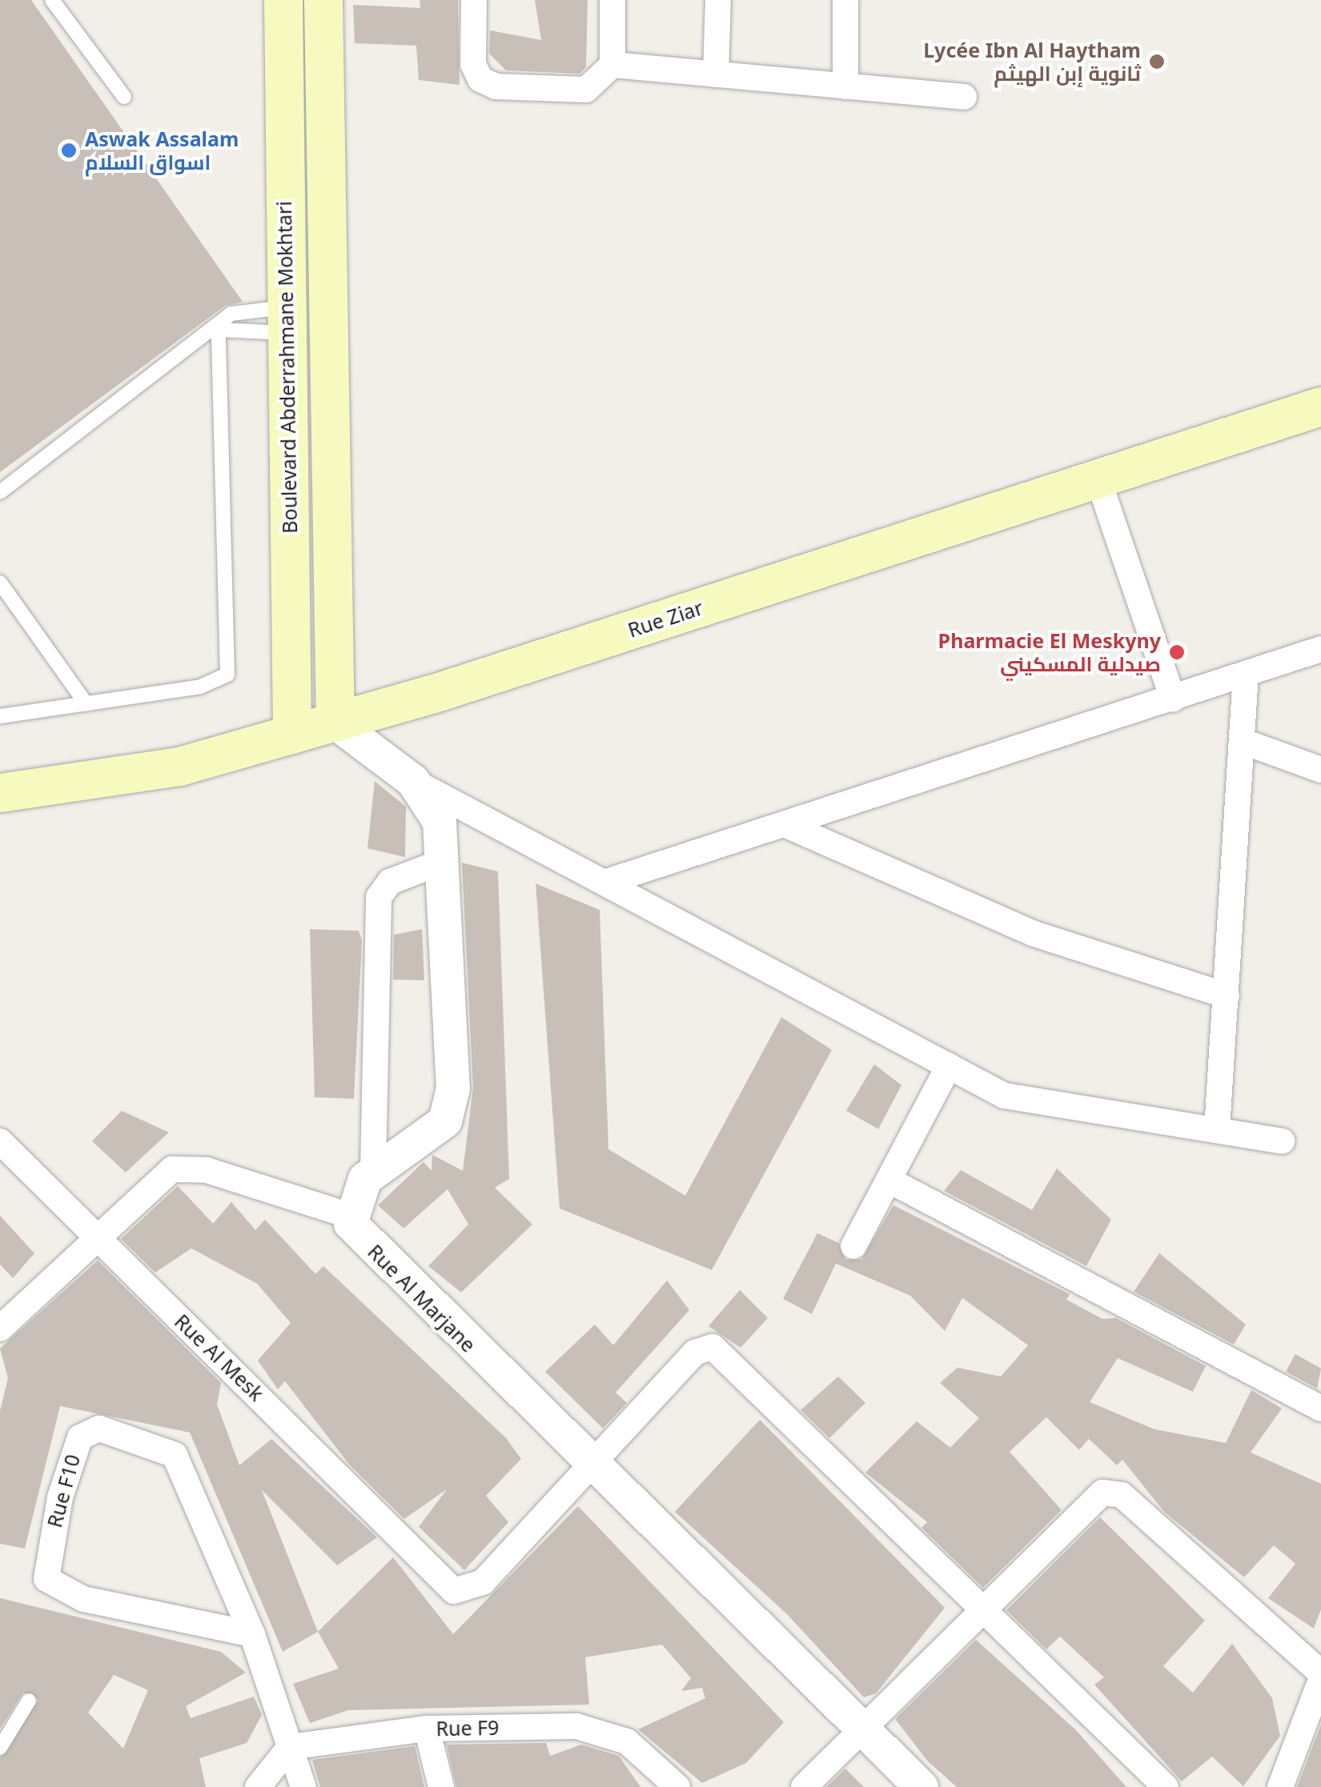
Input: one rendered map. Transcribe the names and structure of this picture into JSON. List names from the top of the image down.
{
  "streets": {
    "main road": ["Boulevard Abderrahmane Mokhtari", "Rue Ziar"],
    "street": [
      "Rue Al Marjane",
      "Rue Al Mesk",
      "Rue F10",
      "Rue F9"
    ]
  },
  "crossings": [
    ["Boulevard Abderrahmane Mokhtari", "Rue Ziar"],
    ["Rue Al Marjane", "Rue Al Mesk"],
    ["Rue F10", "Rue F9"]
  ],
  "places": ["Lycée Ibn Al Haytham ثانوية إبن الهيثم", "Aswak Assalam اسواق السلام", "Pharmacie El Meskyny صيدلية المسكيني"]
}
